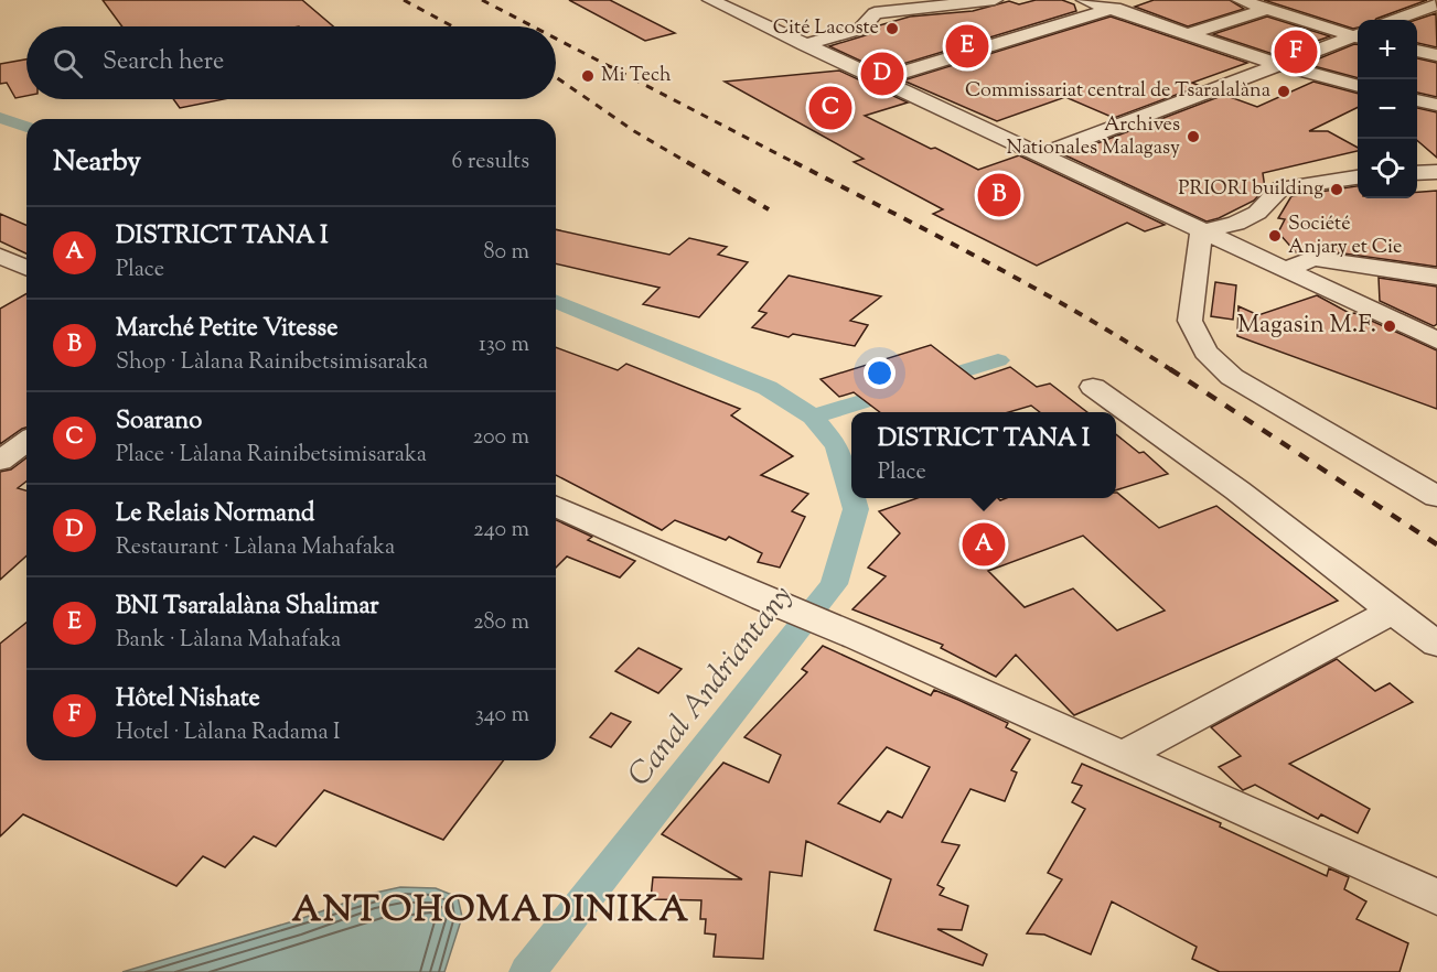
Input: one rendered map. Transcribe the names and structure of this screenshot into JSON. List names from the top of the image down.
{
  "districts": ["ANTOHOMADINIKA"],
  "water": ["Canal Andriantany"],
  "places": [
    "Cité Lacoste",
    "Mi Tech",
    "Commissariat central de Tsaralalàna",
    "Archives Nationales Malagasy",
    "PRIORI building",
    "Société Anjary et Cie",
    "Magasin M.F."
  ],
  "page": {
    "map_buttons": ["+", "−"],
    "pins": [
      "E",
      "F",
      "D",
      "C",
      "B",
      "A"
    ],
    "search": "Search here",
    "heading": ["Nearby", "6 results"],
    "list": [
      {
        "mark": "A",
        "name": "DISTRICT TANA I",
        "note": "Place",
        "value": "80 m"
      },
      {
        "mark": "B",
        "name": "Marché Petite Vitesse",
        "note": "Shop · Làlana Rainibetsimisaraka",
        "value": "130 m"
      },
      {
        "mark": "C",
        "name": "Soarano",
        "note": "Place · Làlana Rainibetsimisaraka",
        "value": "200 m"
      },
      {
        "mark": "D",
        "name": "Le Relais Normand",
        "note": "Restaurant · Làlana Mahafaka",
        "value": "240 m"
      },
      {
        "mark": "E",
        "name": "BNI Tsaralalàna Shalimar",
        "note": "Bank · Làlana Mahafaka",
        "value": "280 m"
      },
      {
        "mark": "F",
        "name": "Hôtel Nishate",
        "note": "Hotel · Làlana Radama I",
        "value": "340 m"
      }
    ],
    "popup": ["DISTRICT TANA I", "Place"]
  }
}
